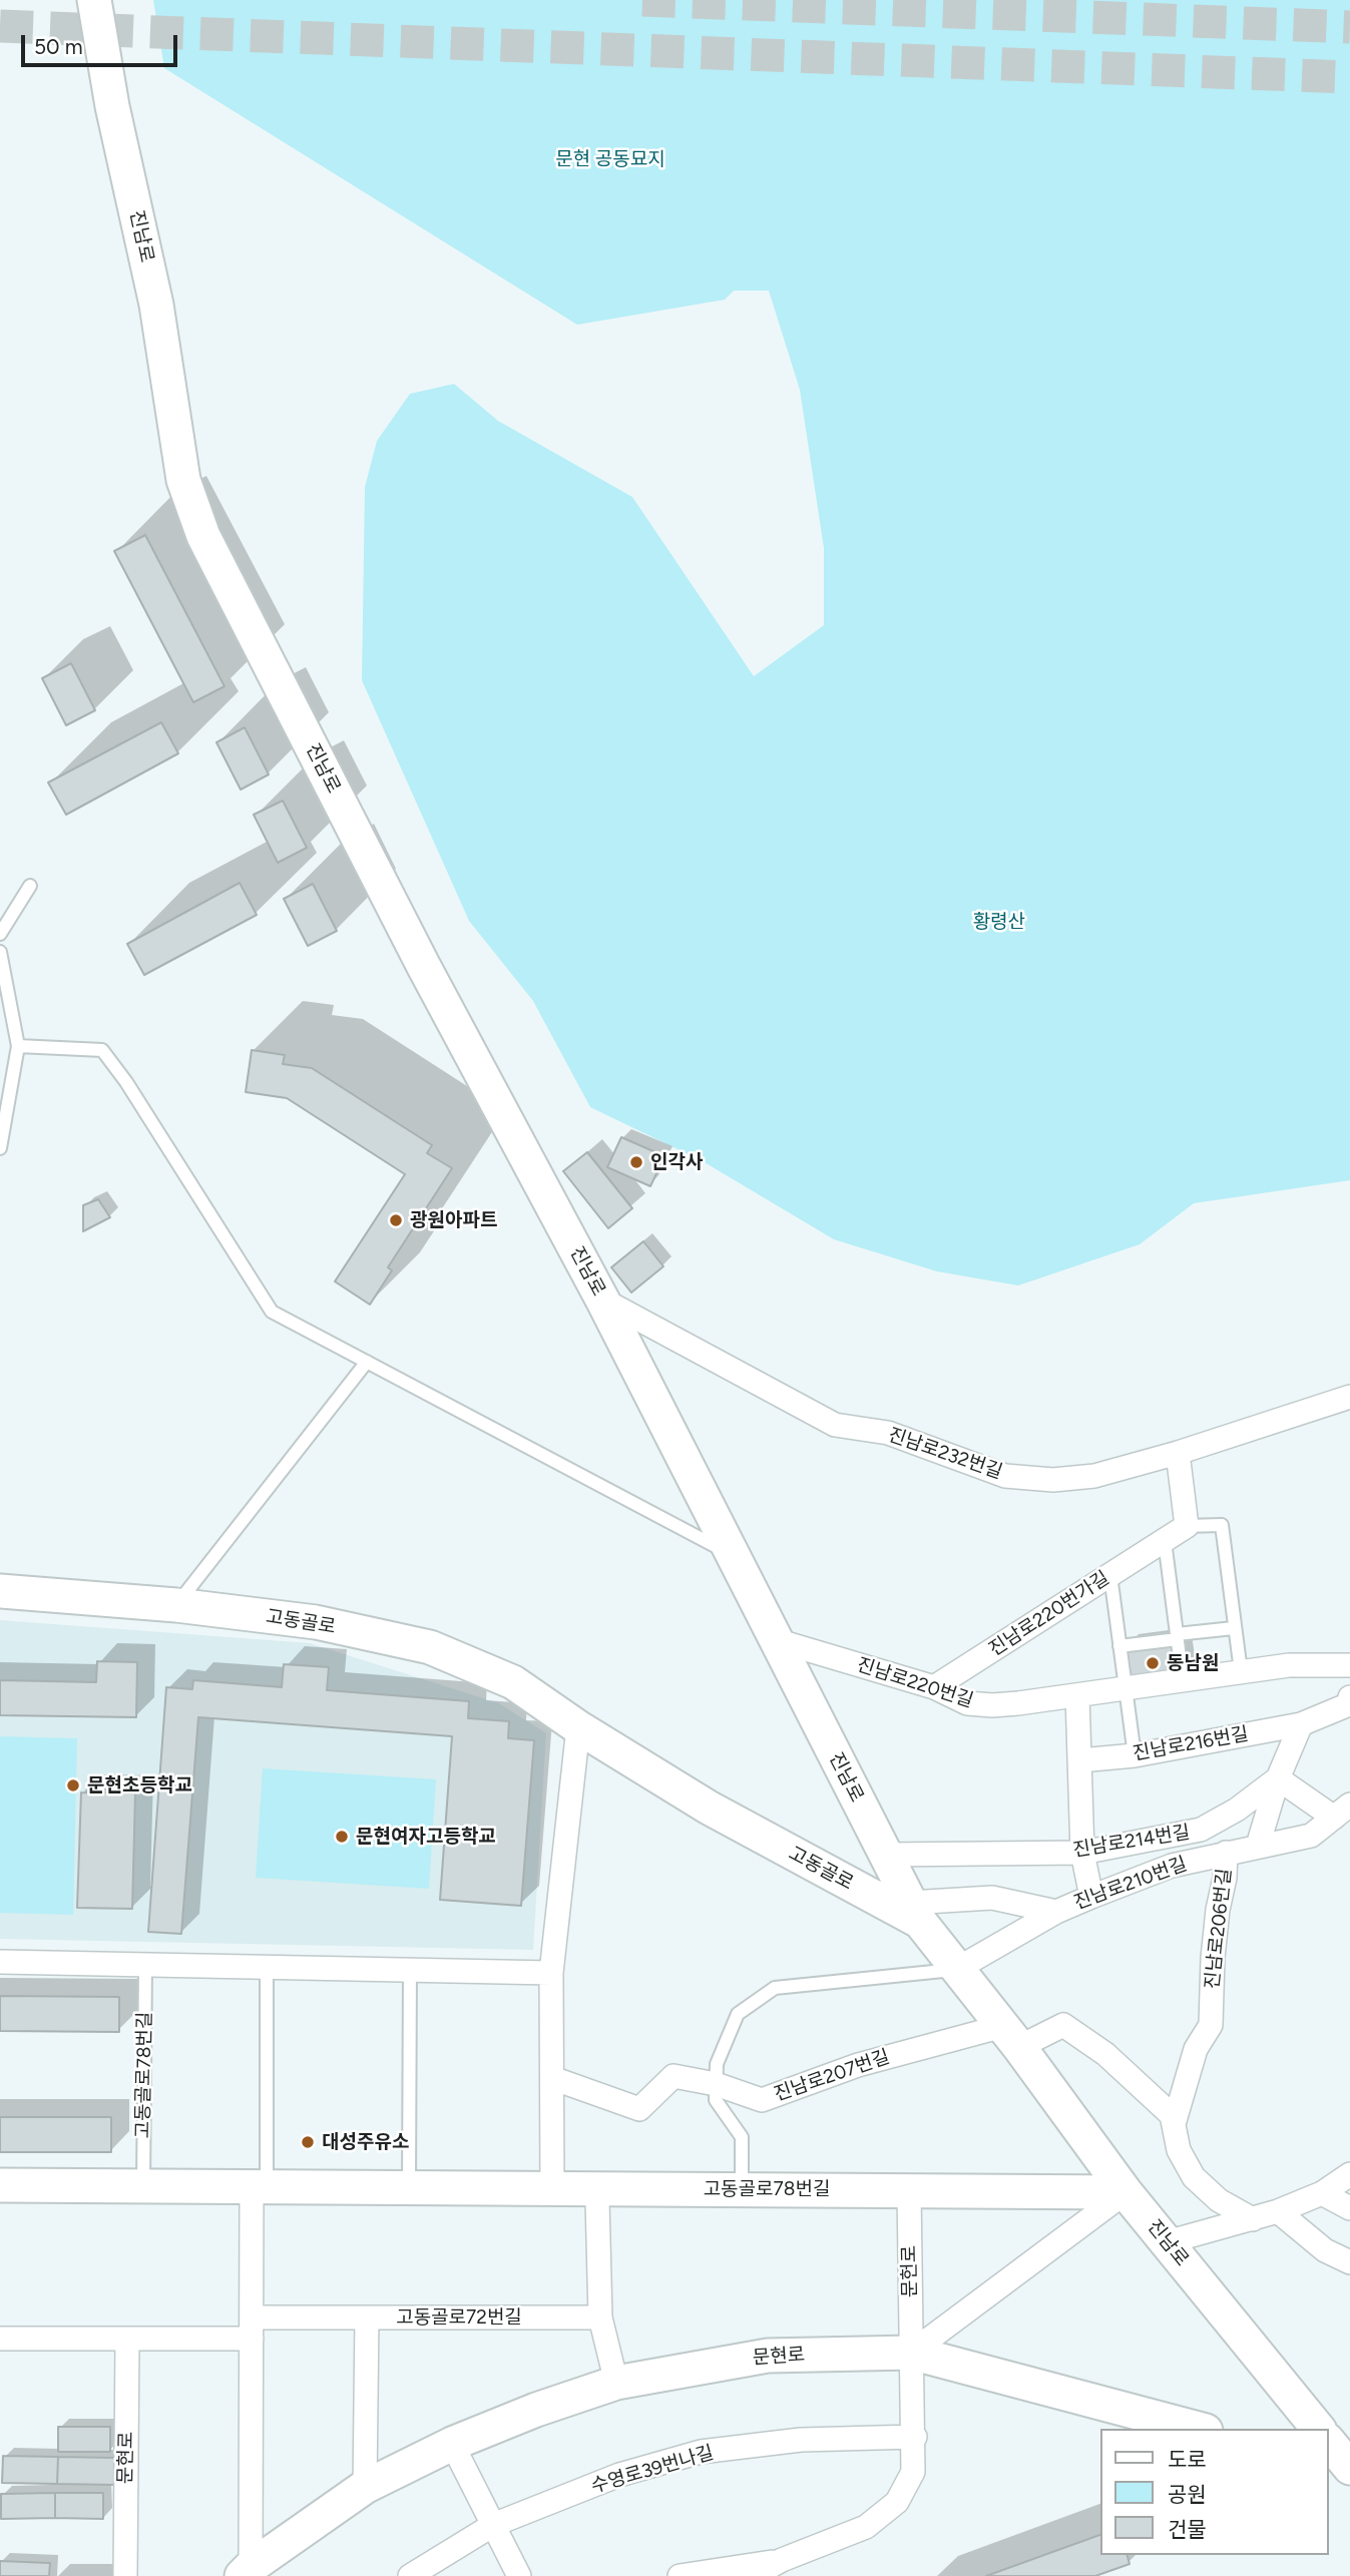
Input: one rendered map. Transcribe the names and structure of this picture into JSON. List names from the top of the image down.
{
  "streets": {
    "street": [
      "진남로",
      "진남로232번길",
      "진남로220번가길",
      "고동골로",
      "진남로220번길",
      "진남로216번길",
      "진남로214번길",
      "진남로210번길",
      "진남로206번길",
      "고동골로78번길",
      "진남로207번길",
      "문헌로",
      "고동골로72번길",
      "문현로",
      "수영로39번나길"
    ]
  },
  "crossings": [
    ["진남로", "진남로232번길"],
    ["진남로", "고동골로"],
    ["진남로", "진남로220번길"],
    ["진남로", "진남로214번길"],
    ["진남로", "진남로210번길"],
    ["진남로", "고동골로78번길"],
    ["진남로", "진남로207번길"],
    ["진남로220번가길", "진남로220번길"],
    ["진남로210번길", "진남로206번길"],
    ["고동골로78번길", "문헌로"],
    ["고동골로78번길", "문현로"],
    ["문헌로", "문현로"],
    ["문헌로", "수영로39번나길"],
    ["고동골로72번길", "문현로"]
  ],
  "parks": ["문현 공동묘지", "황령산"],
  "places": [
    "인각사",
    "광원아파트",
    "동남원",
    "문현초등학교",
    "문현여자고등학교",
    "대성주유소"
  ],
  "legend": ["도로", "공원", "건물"],
  "scale_bar": "50 m"
}
